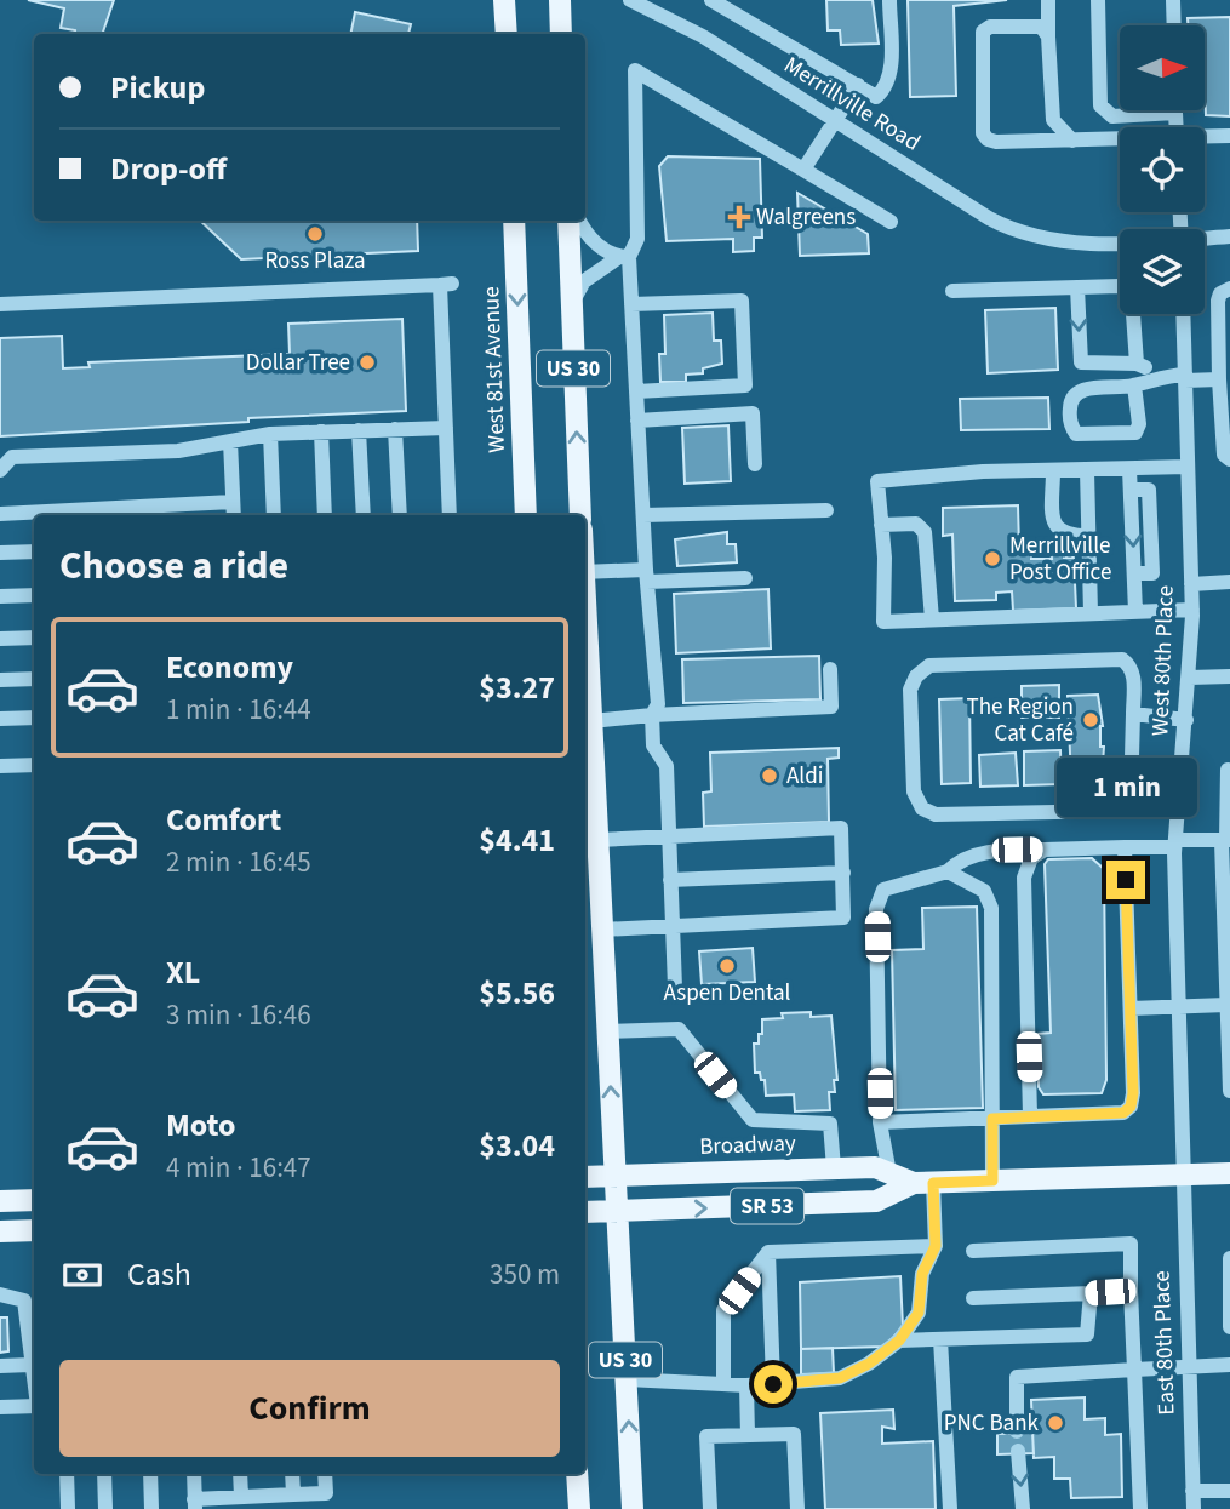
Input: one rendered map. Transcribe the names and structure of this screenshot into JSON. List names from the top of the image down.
{
  "streets": {
    "main road": [
      "US 30",
      "West 81st Avenue",
      "Broadway",
      "SR 53"
    ],
    "street": ["Merrillville Road", "West 80th Place", "East 80th Place"]
  },
  "crossings": [
    ["US 30", "Broadway"],
    ["West 80th Place", "Broadway"],
    ["West 80th Place", "East 80th Place"],
    ["Broadway", "East 80th Place"]
  ],
  "places": {
    "health": ["Walgreens"],
    "other": [
      "Ross Plaza",
      "Dollar Tree",
      "Merrillville Post Office",
      "The Region Cat Café",
      "Aldi",
      "Aspen Dental",
      "PNC Bank"
    ]
  },
  "north": "right",
  "page": {
    "banner": ["Pickup", "Drop-off"],
    "heading": "Choose a ride",
    "list": [
      {
        "name": "Economy",
        "note": "1 min · 16:44",
        "value": "$3.27"
      },
      {
        "name": "Comfort",
        "note": "2 min · 16:45",
        "value": "$4.41"
      },
      {
        "name": "XL",
        "note": "3 min · 16:46",
        "value": "$5.56"
      },
      {
        "name": "Moto",
        "note": "4 min · 16:47",
        "value": "$3.04"
      }
    ],
    "bubble": "1 min",
    "pay": ["Cash", "350 m"],
    "buttons": "Confirm"
  }
}
